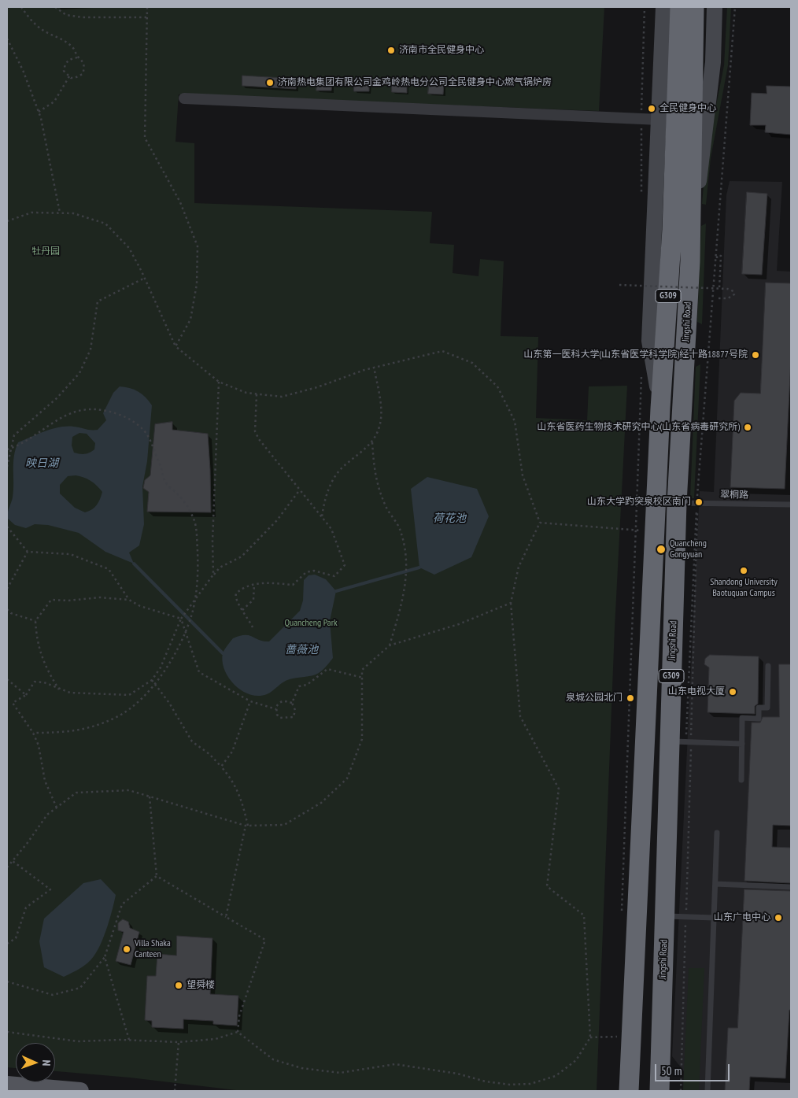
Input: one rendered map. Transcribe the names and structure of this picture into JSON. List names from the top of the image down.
{
  "streets": {
    "highway": ["G309", "Jingshi Road"],
    "lane": ["翠桐路"]
  },
  "crossings": [
    ["Jingshi Road", "翠桐路"]
  ],
  "water": ["映日湖", "荷花池", "蔷薇池"],
  "parks": ["牡丹园", "Quancheng Park"],
  "places": [
    "济南市全民健身中心",
    "济南热电集团有限公司金鸡岭热电分公司全民健身中心燃气锅炉房",
    "全民健身中心",
    "山东第一医科大学(山东省医学科学院)经十路18877号院",
    "山东省医药生物技术研究中心(山东省病毒研究所)",
    "山东大学趵突泉校区南门",
    "Quancheng Gongyuan",
    "Shandong University Baotuquan Campus",
    "山东电视大厦",
    "泉城公园北门",
    "山东广电中心",
    "Villa Shaka Canteen",
    "望舜楼"
  ],
  "scale_bar": "50 m",
  "north": "right"
}
